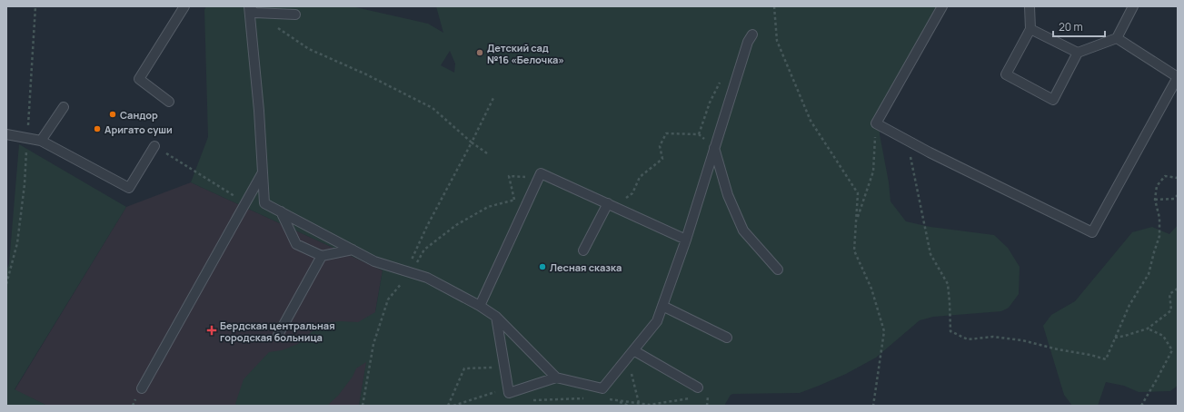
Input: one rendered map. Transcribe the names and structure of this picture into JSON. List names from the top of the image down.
{
  "places": {
    "other": [
      "Детский сад №16 «Белочка»",
      "Сандор",
      "Аригато суши",
      "Лесная сказка"
    ],
    "health": ["Бердская центральная городская больница"]
  },
  "scale_bar": "20 m"
}
